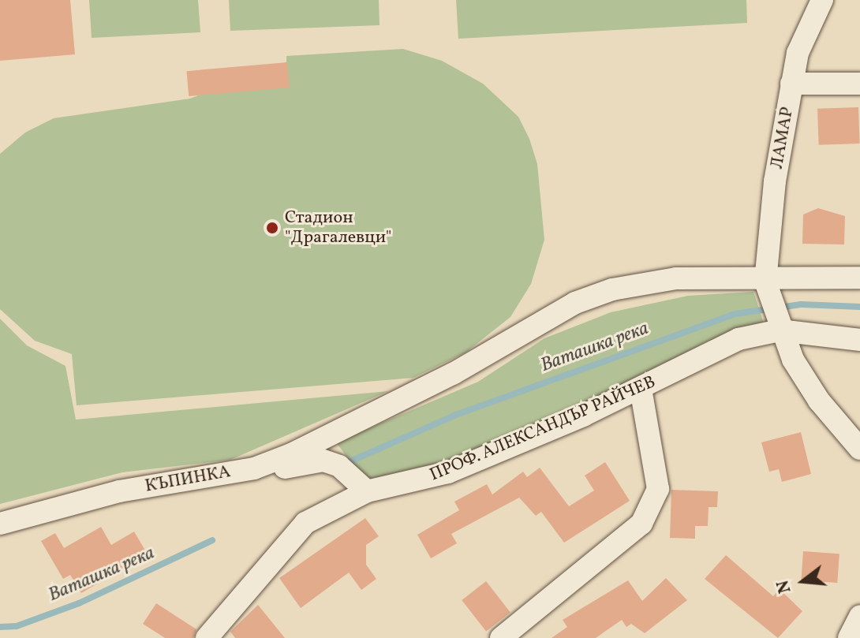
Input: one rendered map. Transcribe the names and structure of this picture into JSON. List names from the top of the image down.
{
  "streets": {
    "street": ["ЛАМАР", "ПРОФ. АЛЕКСАНДЪР РАЙЧЕВ", "КЪПИНКА"]
  },
  "crossings": [
    ["ПРОФ. АЛЕКСАНДЪР РАЙЧЕВ", "КЪПИНКА"]
  ],
  "water": ["Ваташка река"],
  "places": ["Стадион \"Драгалевци\""],
  "north": "left"
}
